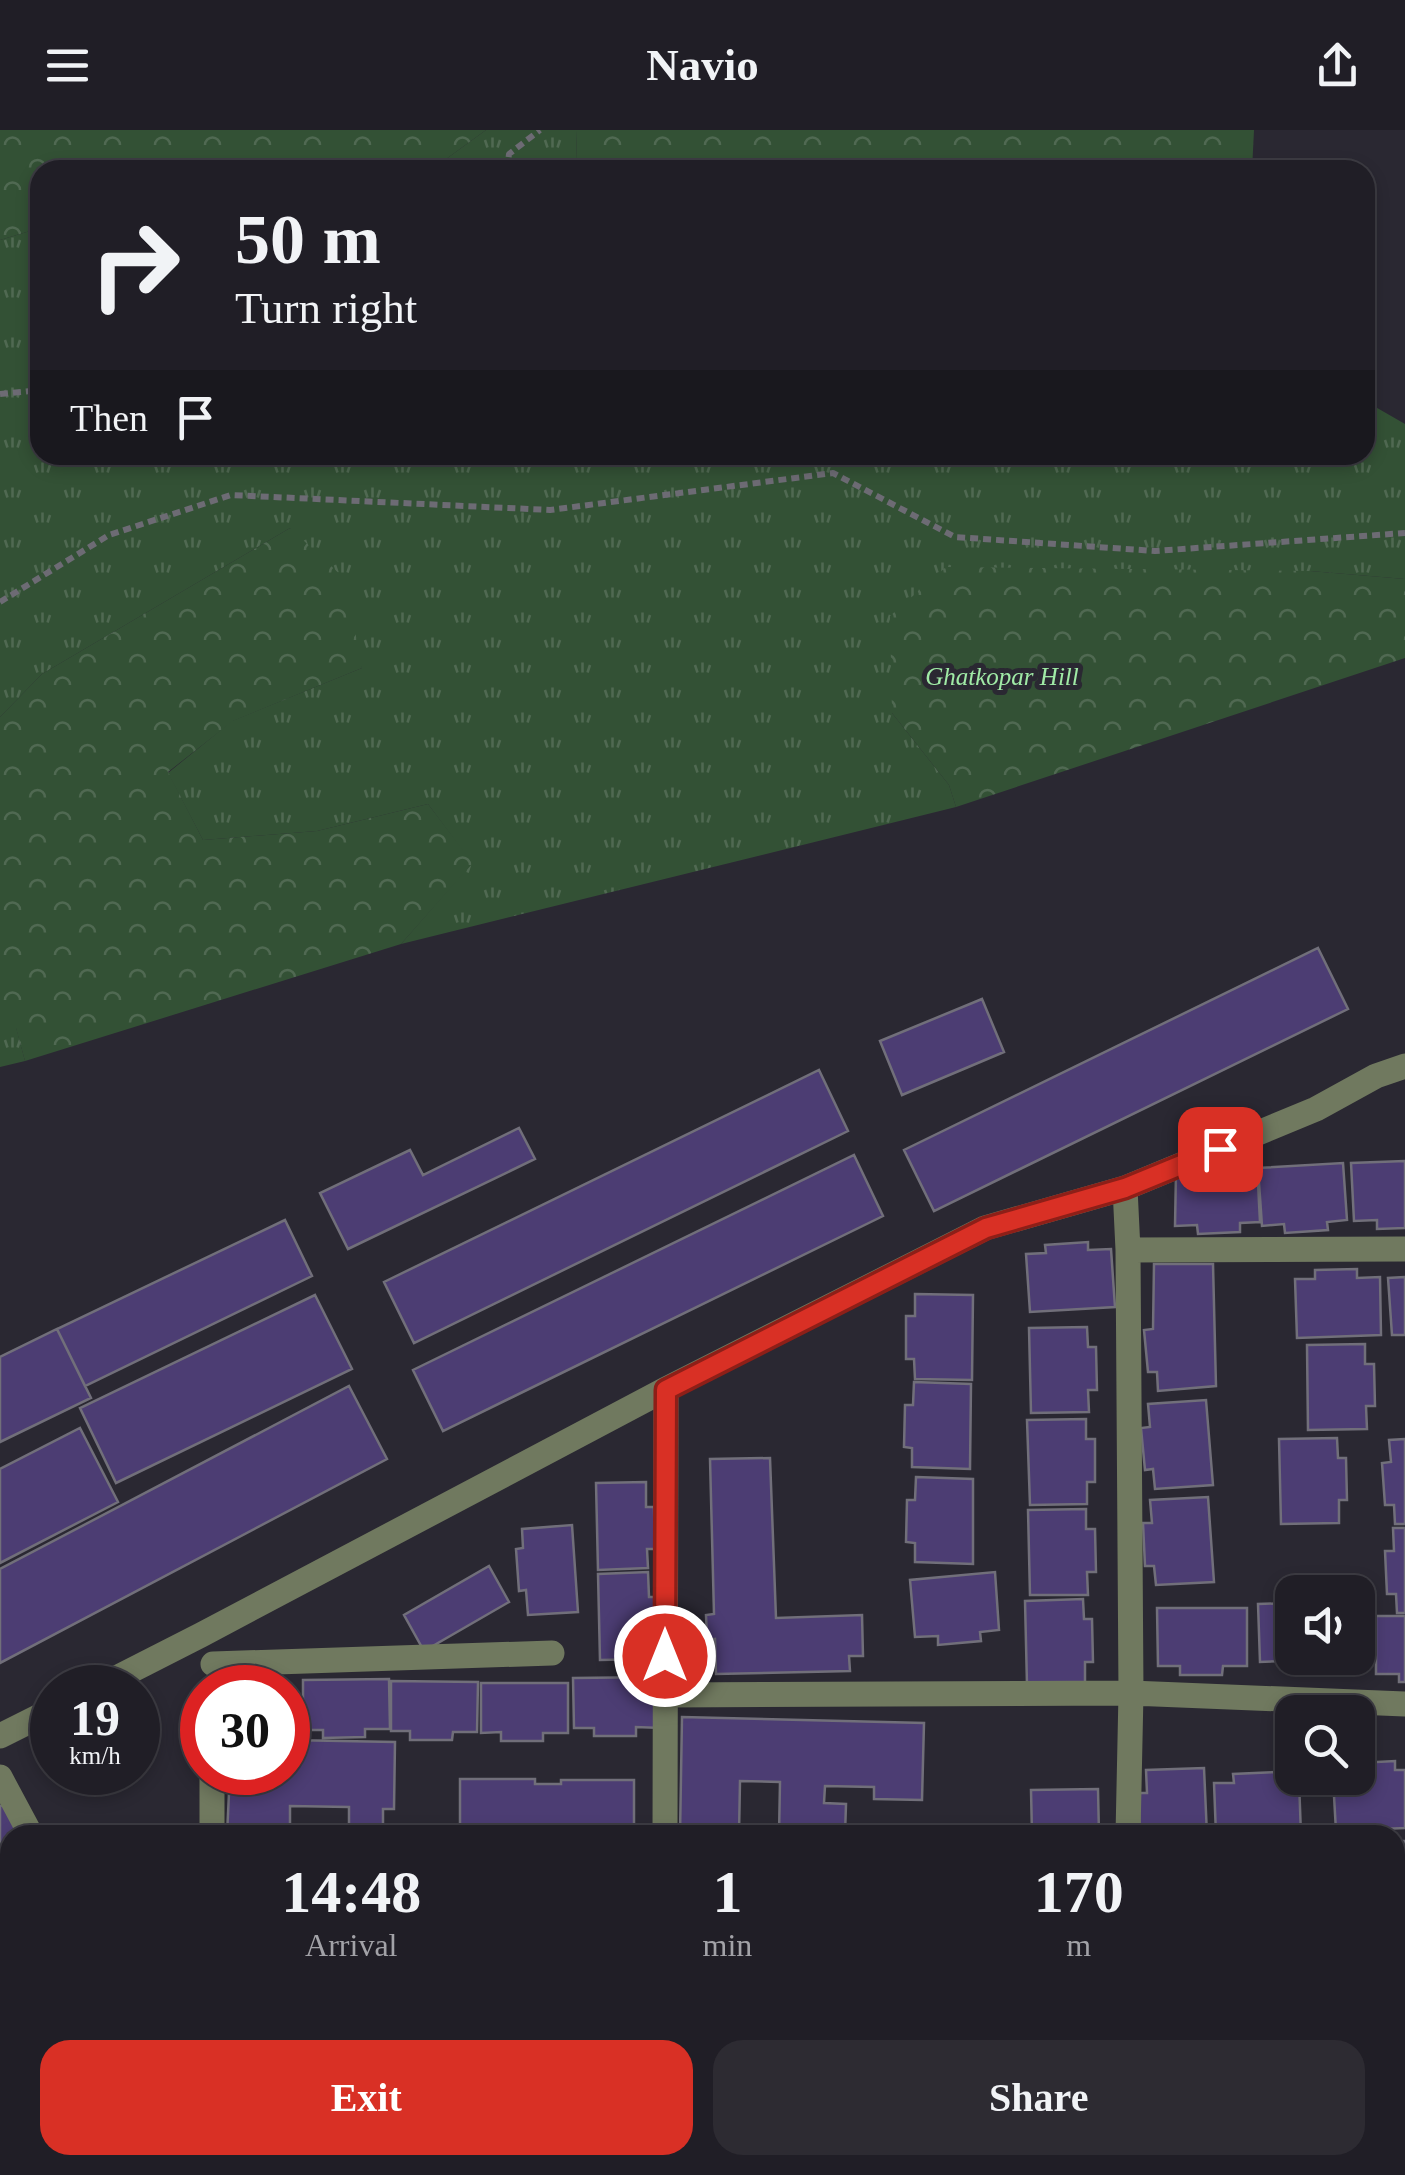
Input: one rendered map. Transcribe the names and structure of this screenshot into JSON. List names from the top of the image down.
{
  "parks": ["Ghatkopar Hill"],
  "page": {
    "header": "Navio",
    "turn": ["50 m", "Turn right"],
    "then": "Then",
    "speed": "19 km/h",
    "limit": "30",
    "eta": [
      "14:48",
      "Arrival",
      "1",
      "min",
      "170",
      "m"
    ],
    "buttons": ["Exit", "Share"]
  }
}
